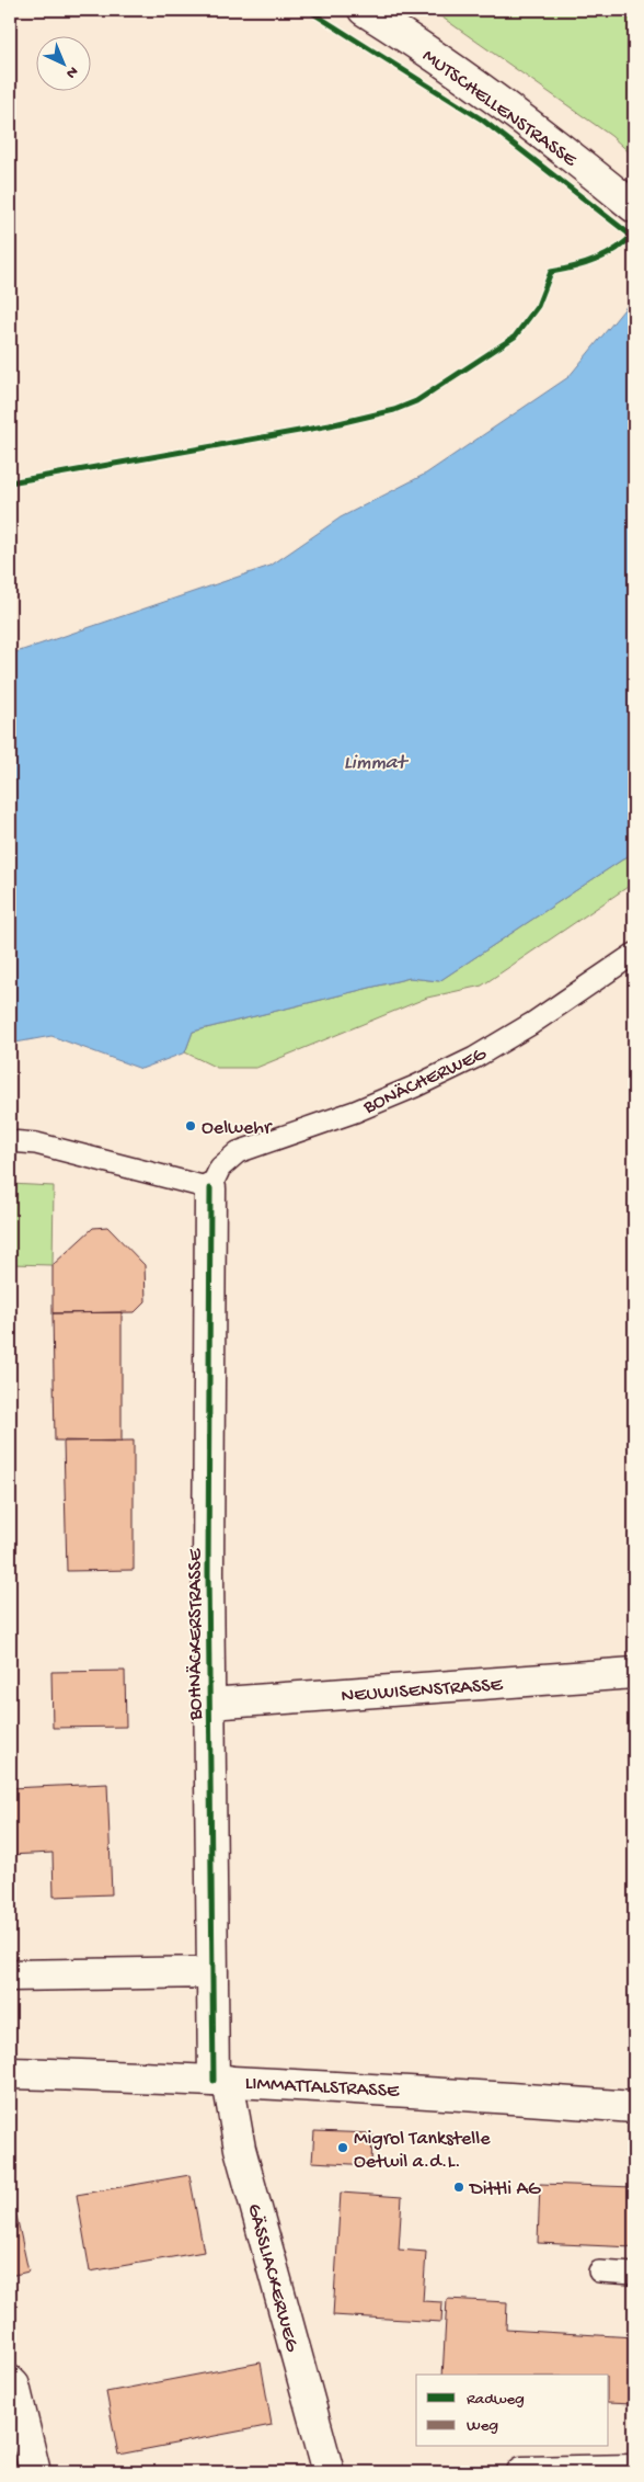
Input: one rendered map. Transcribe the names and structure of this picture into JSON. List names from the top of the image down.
{
  "streets": {
    "street": [
      "MUTSCHELLENSTRASSE",
      "BOHNÄCKERSTRASSE",
      "NEUWISENSTRASSE",
      "LIMMATTALSTRASSE",
      "GÄSSLIACKERWEG"
    ],
    "lane": ["BONÄCHERWEG"]
  },
  "crossings": [
    ["BONÄCHERWEG", "BOHNÄCKERSTRASSE"],
    ["BOHNÄCKERSTRASSE", "NEUWISENSTRASSE"],
    ["BOHNÄCKERSTRASSE", "LIMMATTALSTRASSE"],
    ["BOHNÄCKERSTRASSE", "GÄSSLIACKERWEG"],
    ["LIMMATTALSTRASSE", "GÄSSLIACKERWEG"]
  ],
  "water": ["Limmat"],
  "places": ["Oelwehr", "Migrol Tankstelle Oetwil a.d.L.", "Dittli AG"],
  "legend": ["Radweg", "Weg"],
  "north": "bottom right"
}
